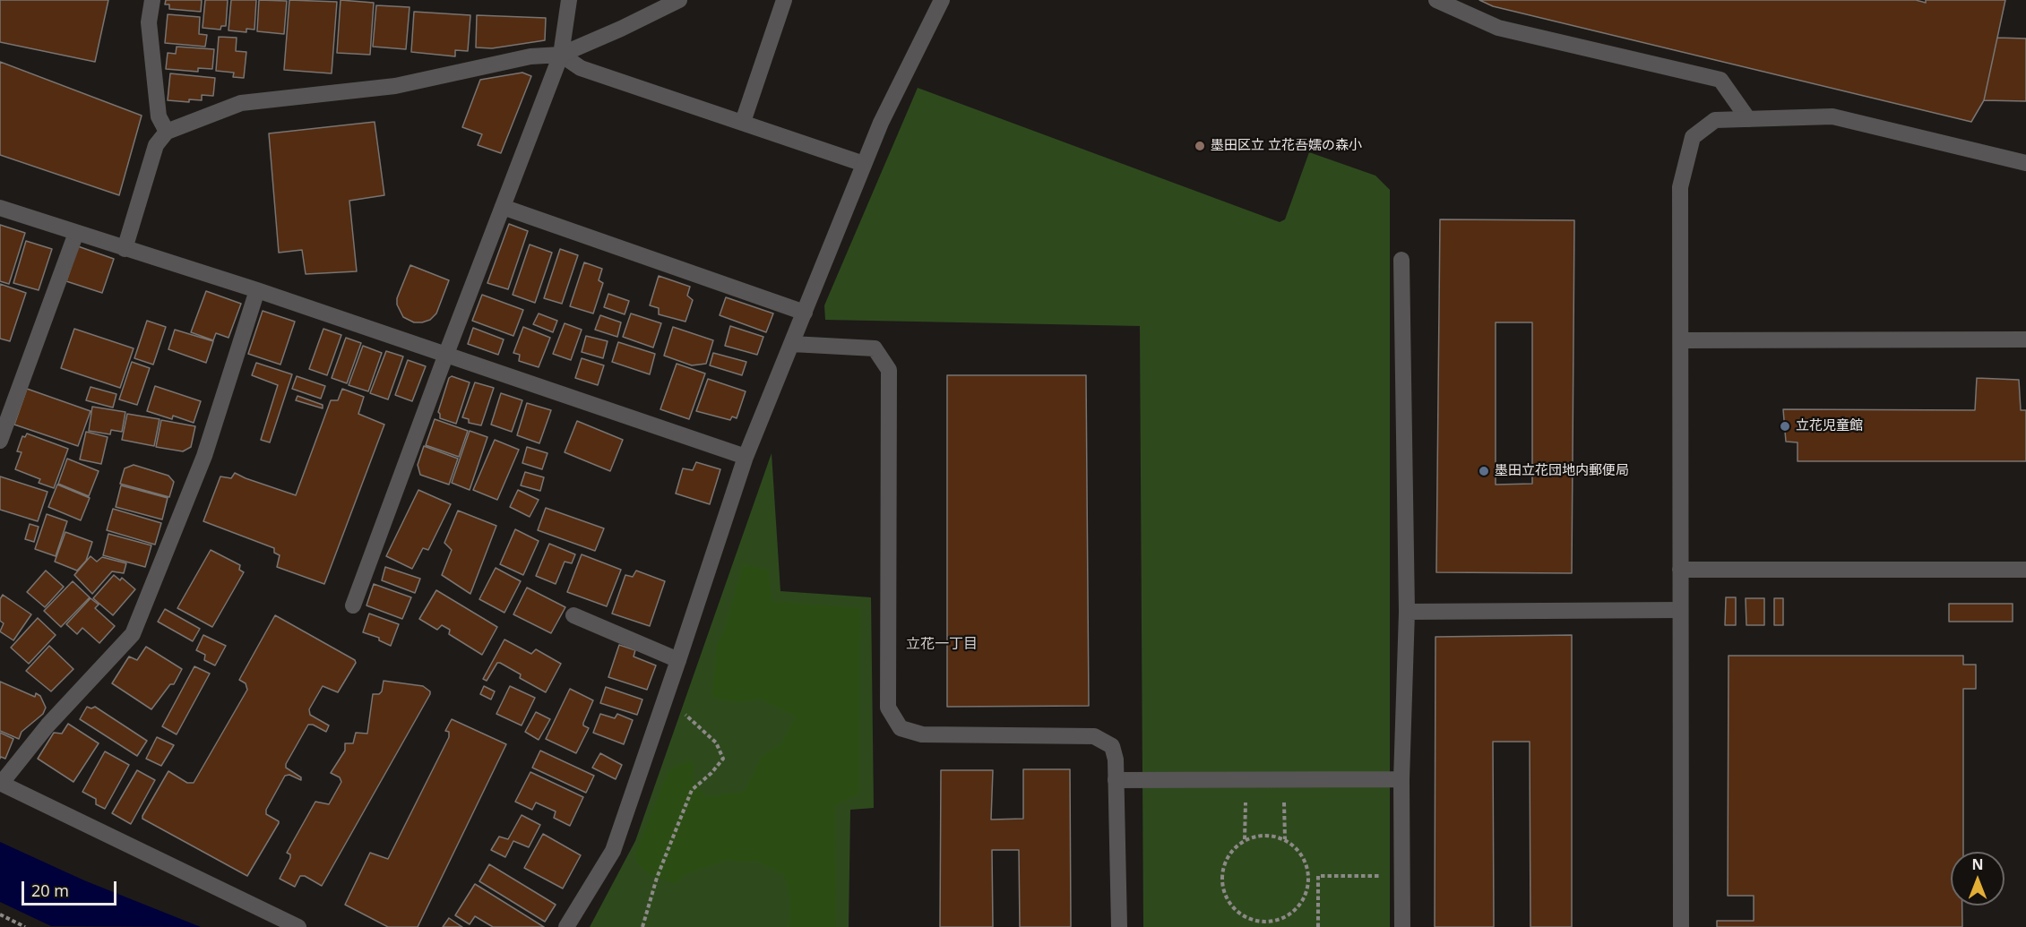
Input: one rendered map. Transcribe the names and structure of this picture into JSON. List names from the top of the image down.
{
  "districts": ["立花一丁目"],
  "places": ["墨田区立 立花吾嬬の森小", "立花児童館", "墨田立花団地内郵便局"],
  "scale_bar": "20 m",
  "north": "top"
}
